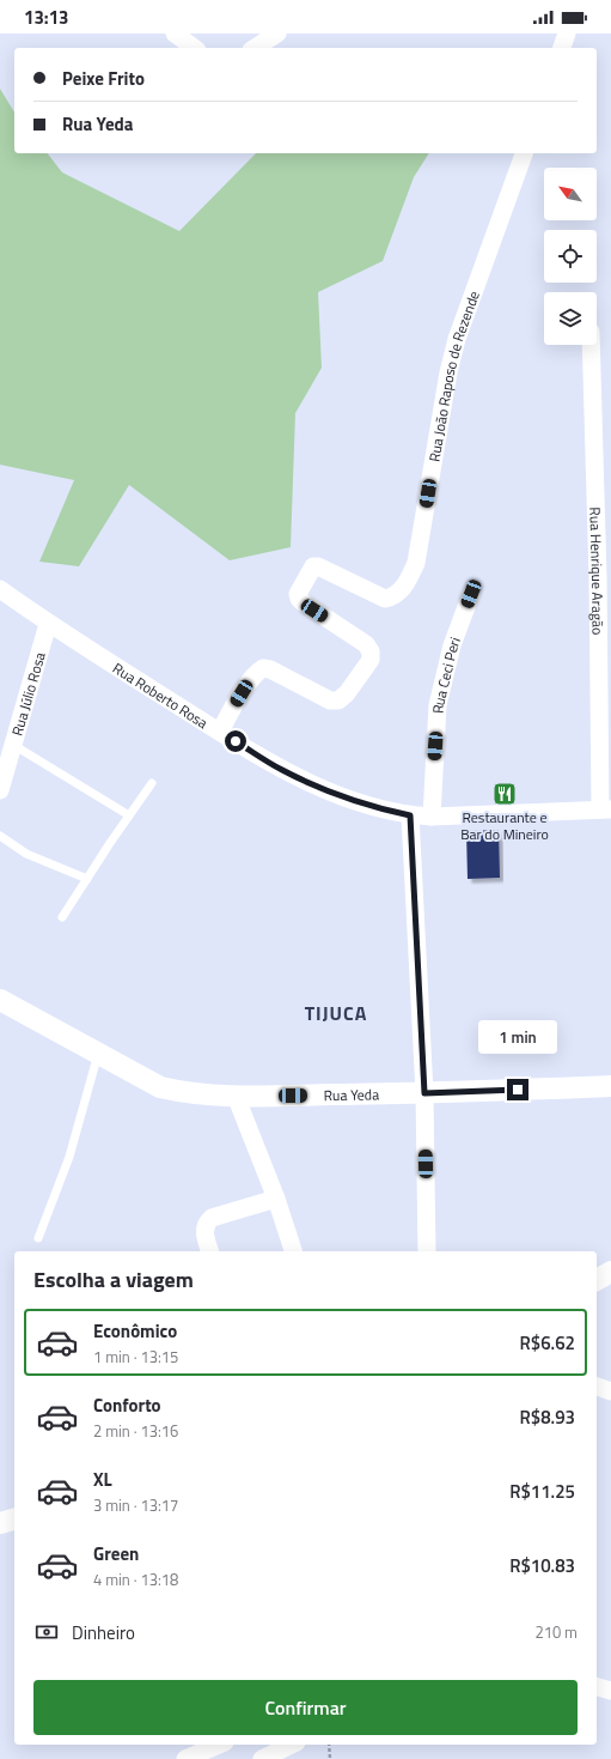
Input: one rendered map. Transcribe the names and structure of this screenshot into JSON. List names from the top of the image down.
{
  "streets": {
    "street": [
      "Rua João Raposo de Rezende",
      "Rua Henrique Aragão",
      "Rua Ceci Peri",
      "Rua Júlio Rosa",
      "Rua Roberto Rosa",
      "Rua Yeda"
    ]
  },
  "crossings": [
    ["Rua João Raposo de Rezende", "Rua Roberto Rosa"],
    ["Rua Henrique Aragão", "Rua Roberto Rosa"],
    ["Rua Ceci Peri", "Rua Roberto Rosa"],
    ["Rua Júlio Rosa", "Rua Roberto Rosa"]
  ],
  "districts": ["TIJUCA"],
  "places": {
    "restaurant": ["Restaurante e Bar do Mineiro"]
  },
  "north": "top left",
  "page": {
    "status": "13:13",
    "banner": ["Peixe Frito", "Rua Yeda"],
    "bubble": "1 min",
    "heading": "Escolha a viagem",
    "list": [
      {
        "name": "Econômico",
        "note": "1 min · 13:15",
        "value": "R$6.62"
      },
      {
        "name": "Conforto",
        "note": "2 min · 13:16",
        "value": "R$8.93"
      },
      {
        "name": "XL",
        "note": "3 min · 13:17",
        "value": "R$11.25"
      },
      {
        "name": "Green",
        "note": "4 min · 13:18",
        "value": "R$10.83"
      }
    ],
    "pay": ["Dinheiro", "210 m"],
    "buttons": "Confirmar"
  }
}
